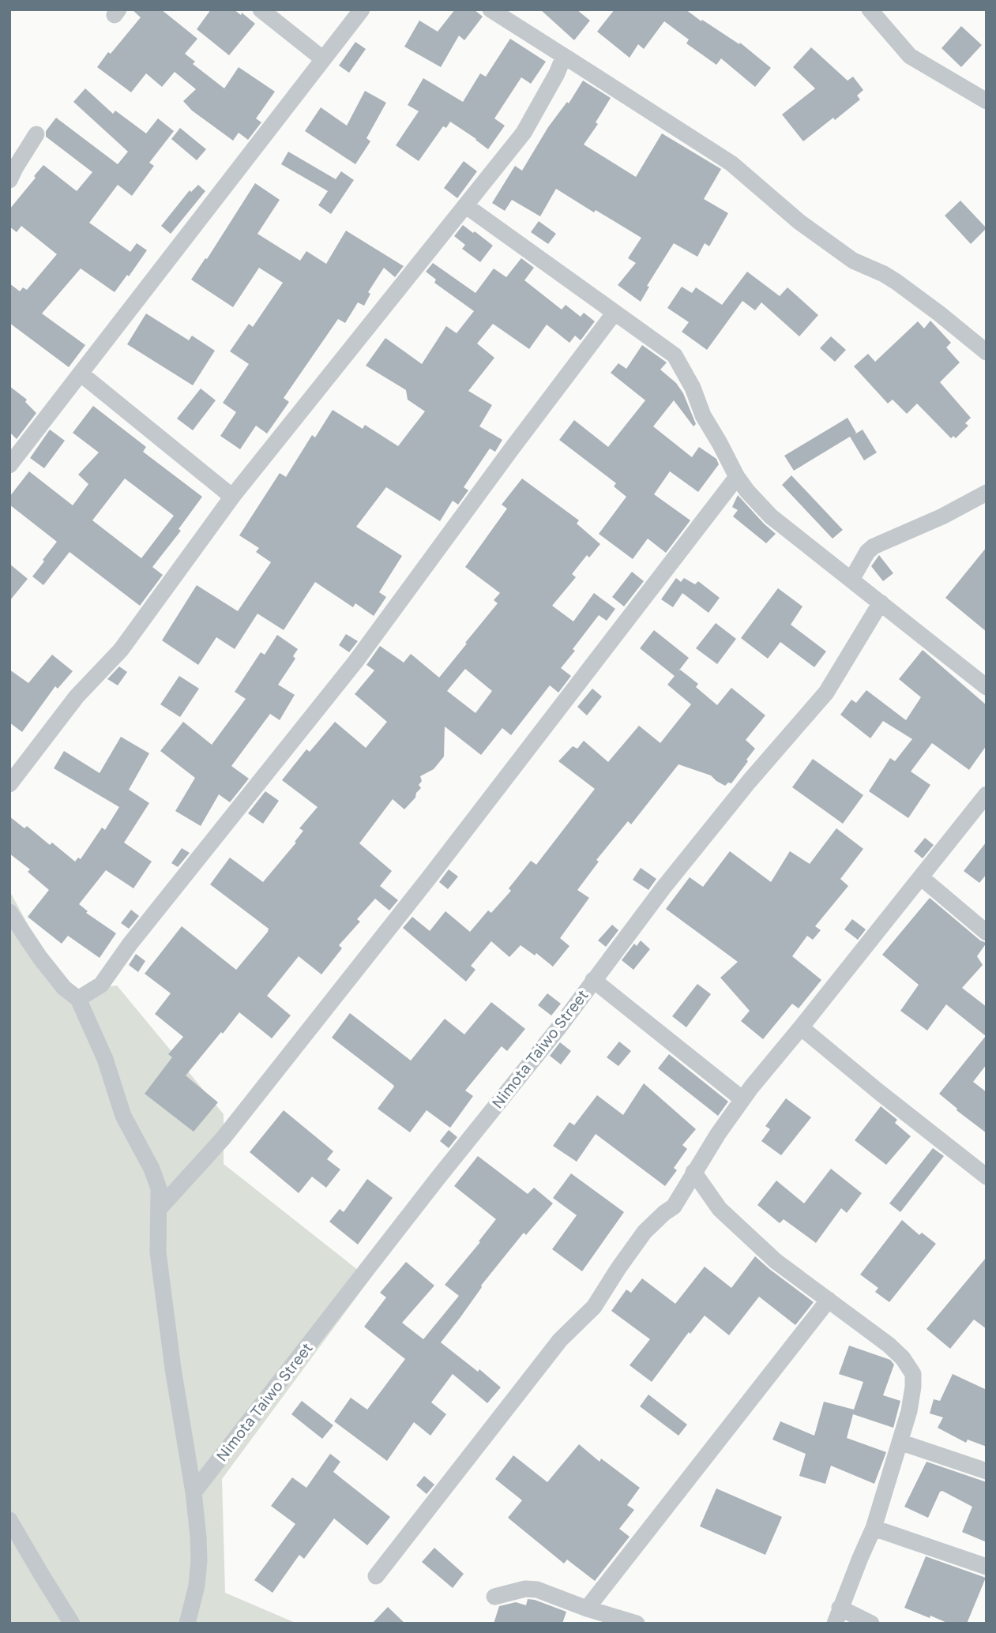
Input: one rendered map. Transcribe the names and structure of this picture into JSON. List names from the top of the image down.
{
  "streets": {
    "street": ["Nimota Taiwo Street"]
  }
}
